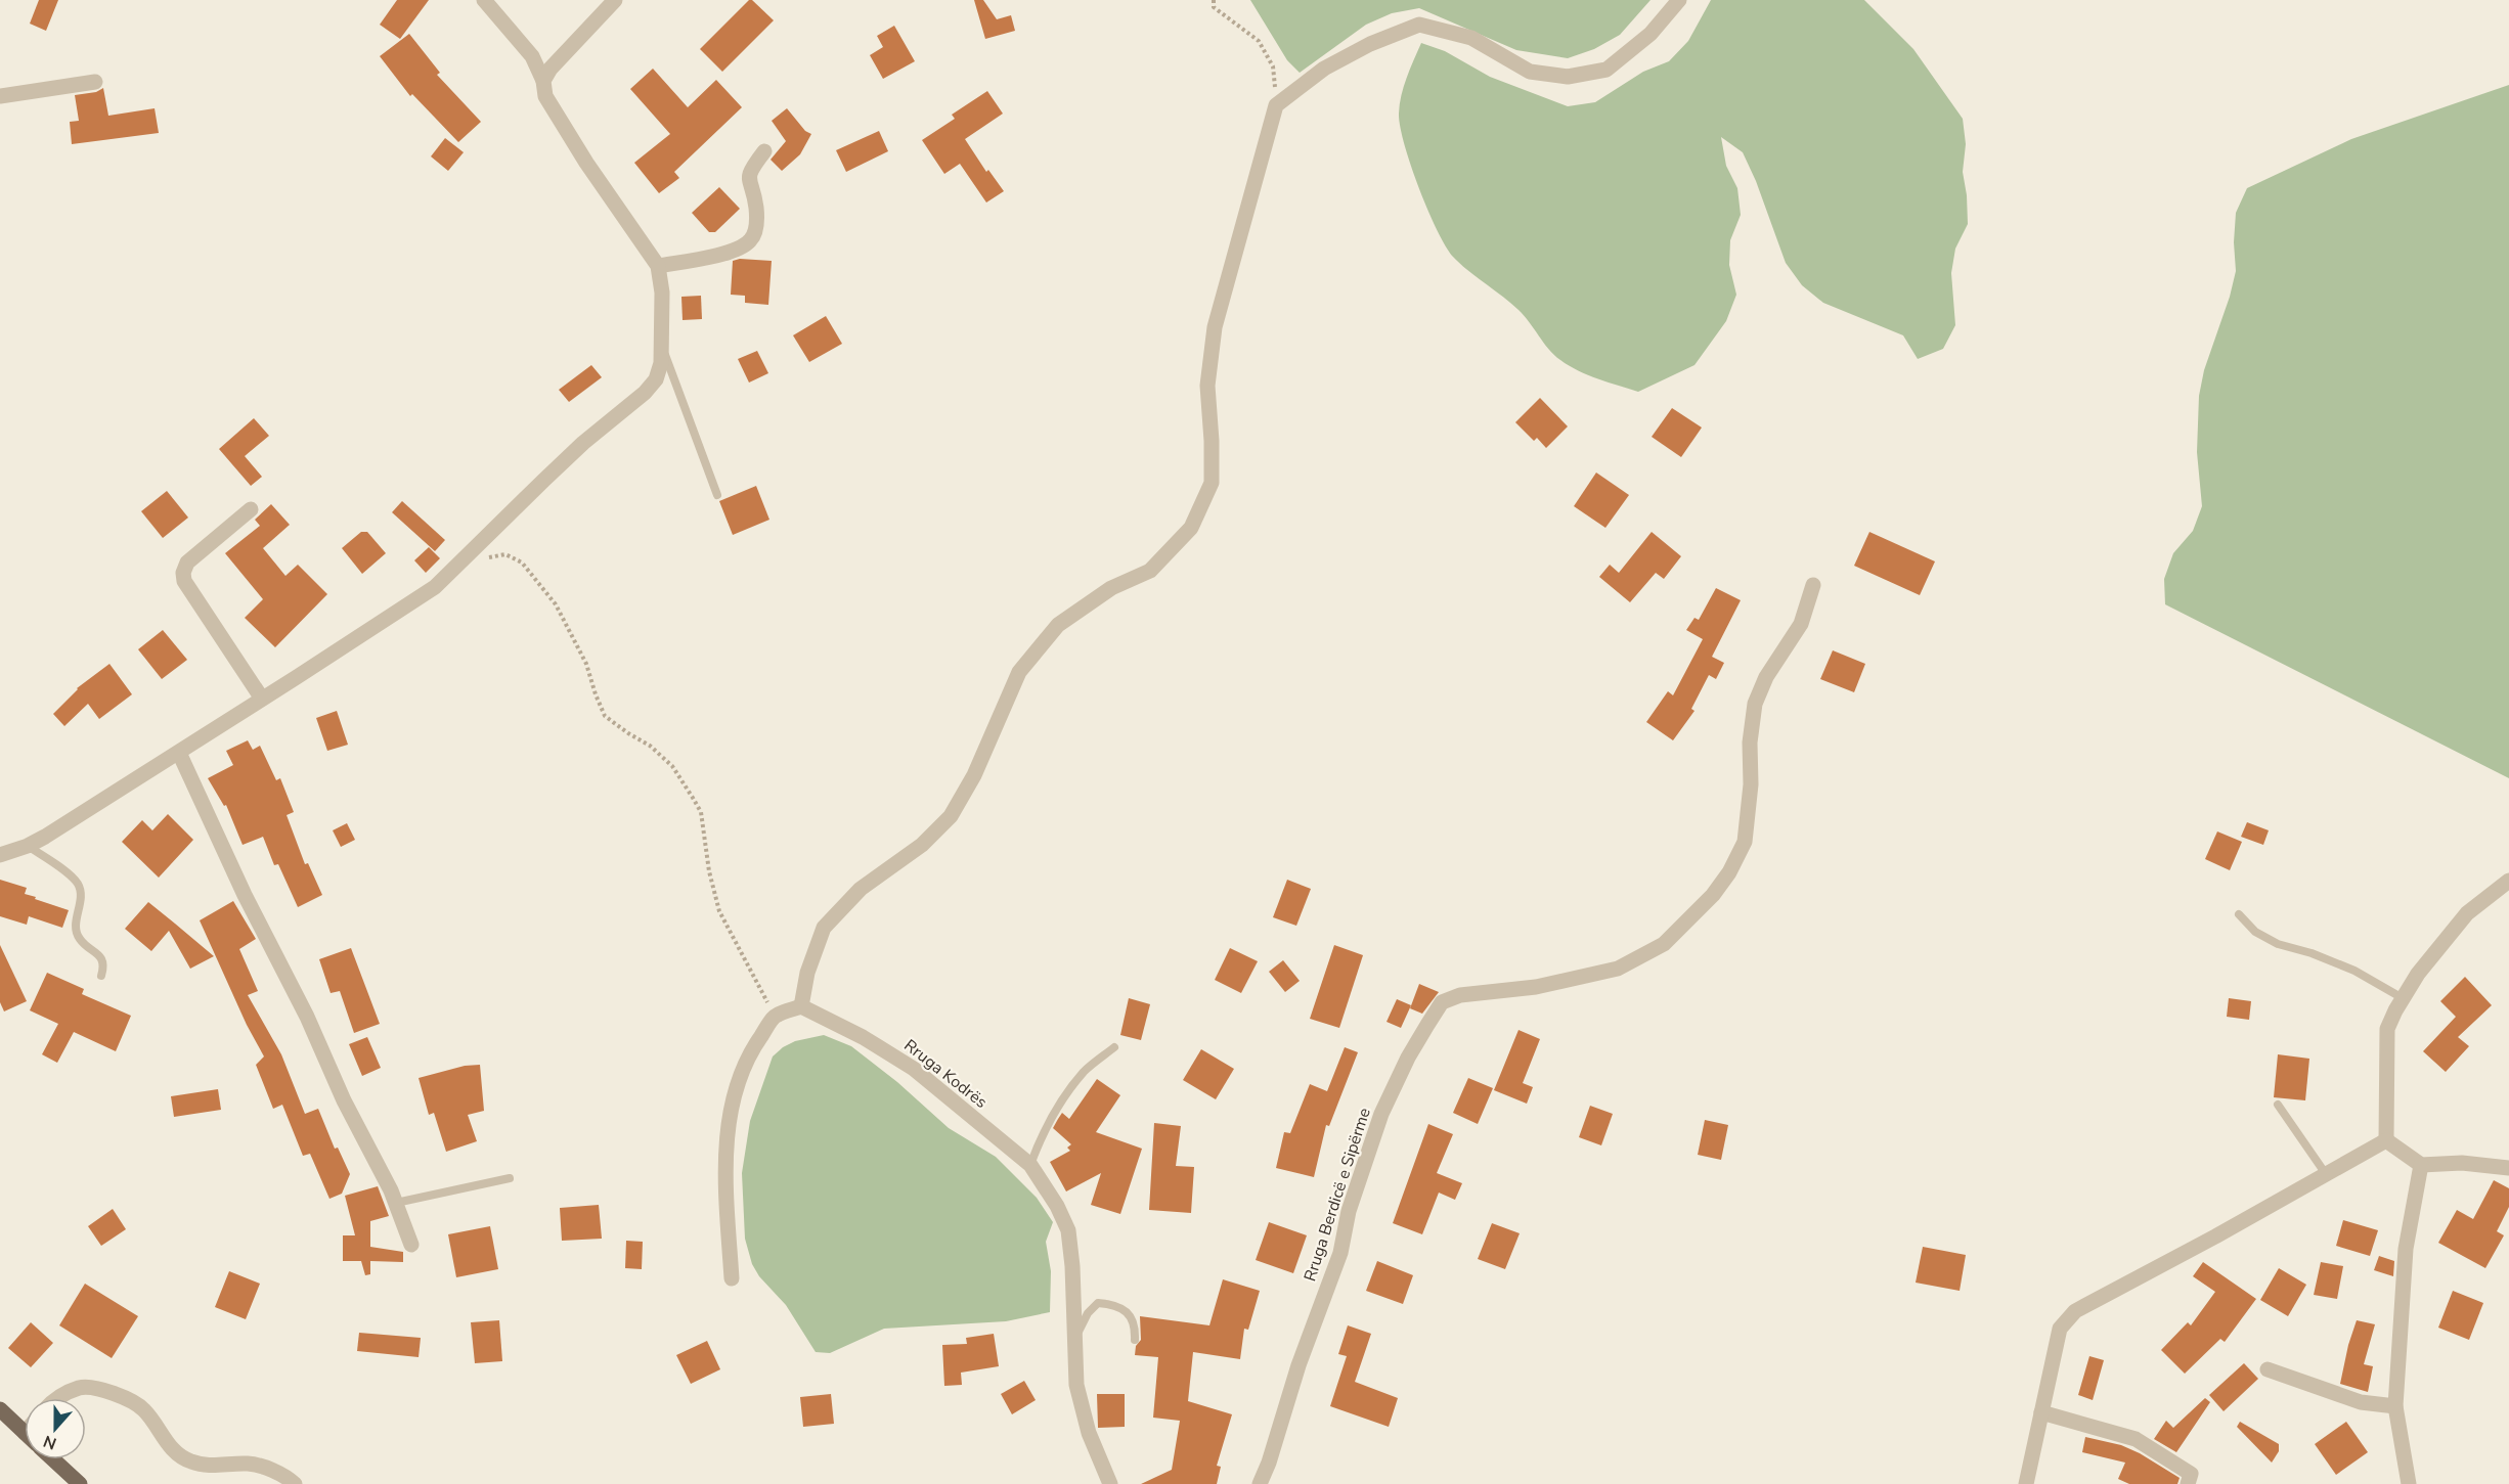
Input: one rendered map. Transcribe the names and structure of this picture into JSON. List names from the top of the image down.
{
  "streets": {
    "street": ["Rruga Kodrës", "Rruga Berdicë e Sipërme"]
  },
  "north": "bottom"
}
